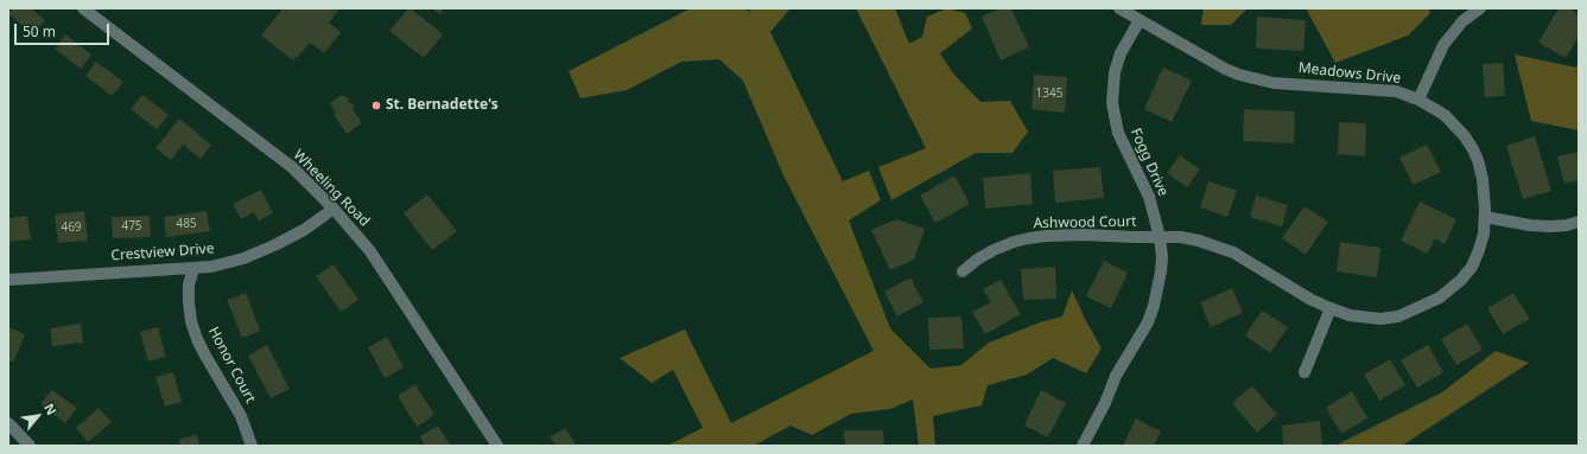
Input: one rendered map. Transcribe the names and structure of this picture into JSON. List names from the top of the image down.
{
  "streets": {
    "street": [
      "Meadows Drive",
      "Fogg Drive",
      "Wheeling Road",
      "Ashwood Court",
      "Crestview Drive",
      "Honor Court"
    ]
  },
  "crossings": [
    ["Meadows Drive", "Fogg Drive"],
    ["Meadows Drive", "Ashwood Court"],
    ["Fogg Drive", "Ashwood Court"],
    ["Wheeling Road", "Crestview Drive"],
    ["Crestview Drive", "Honor Court"]
  ],
  "places": ["St. Bernadette's"],
  "house_numbers": [
    "1345",
    "485",
    "475",
    "469"
  ],
  "scale_bar": "50 m",
  "north": "top right"
}
